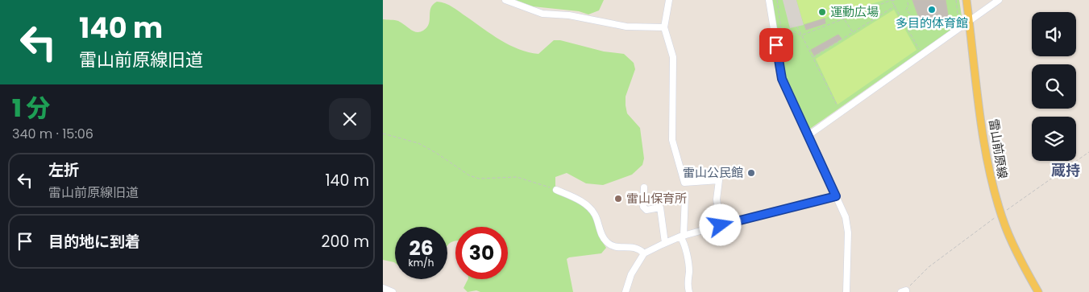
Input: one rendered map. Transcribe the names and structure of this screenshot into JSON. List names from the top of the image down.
{
  "streets": {
    "main road": ["雷山前原線"]
  },
  "districts": ["蔵持"],
  "places": [
    "多目的体育館",
    "運動広場",
    "雷山公民館",
    "雷山保育所"
  ],
  "page": {
    "turn": ["140 m", "雷山前原線旧道"],
    "heading": ["1 分", "340 m · 15:06"],
    "list": [
      {
        "name": "左折",
        "note": "雷山前原線旧道",
        "value": "140 m"
      },
      {
        "name": "目的地に到着",
        "value": "200 m"
      }
    ],
    "speed": "26 km/h",
    "limit": "30"
  }
}
